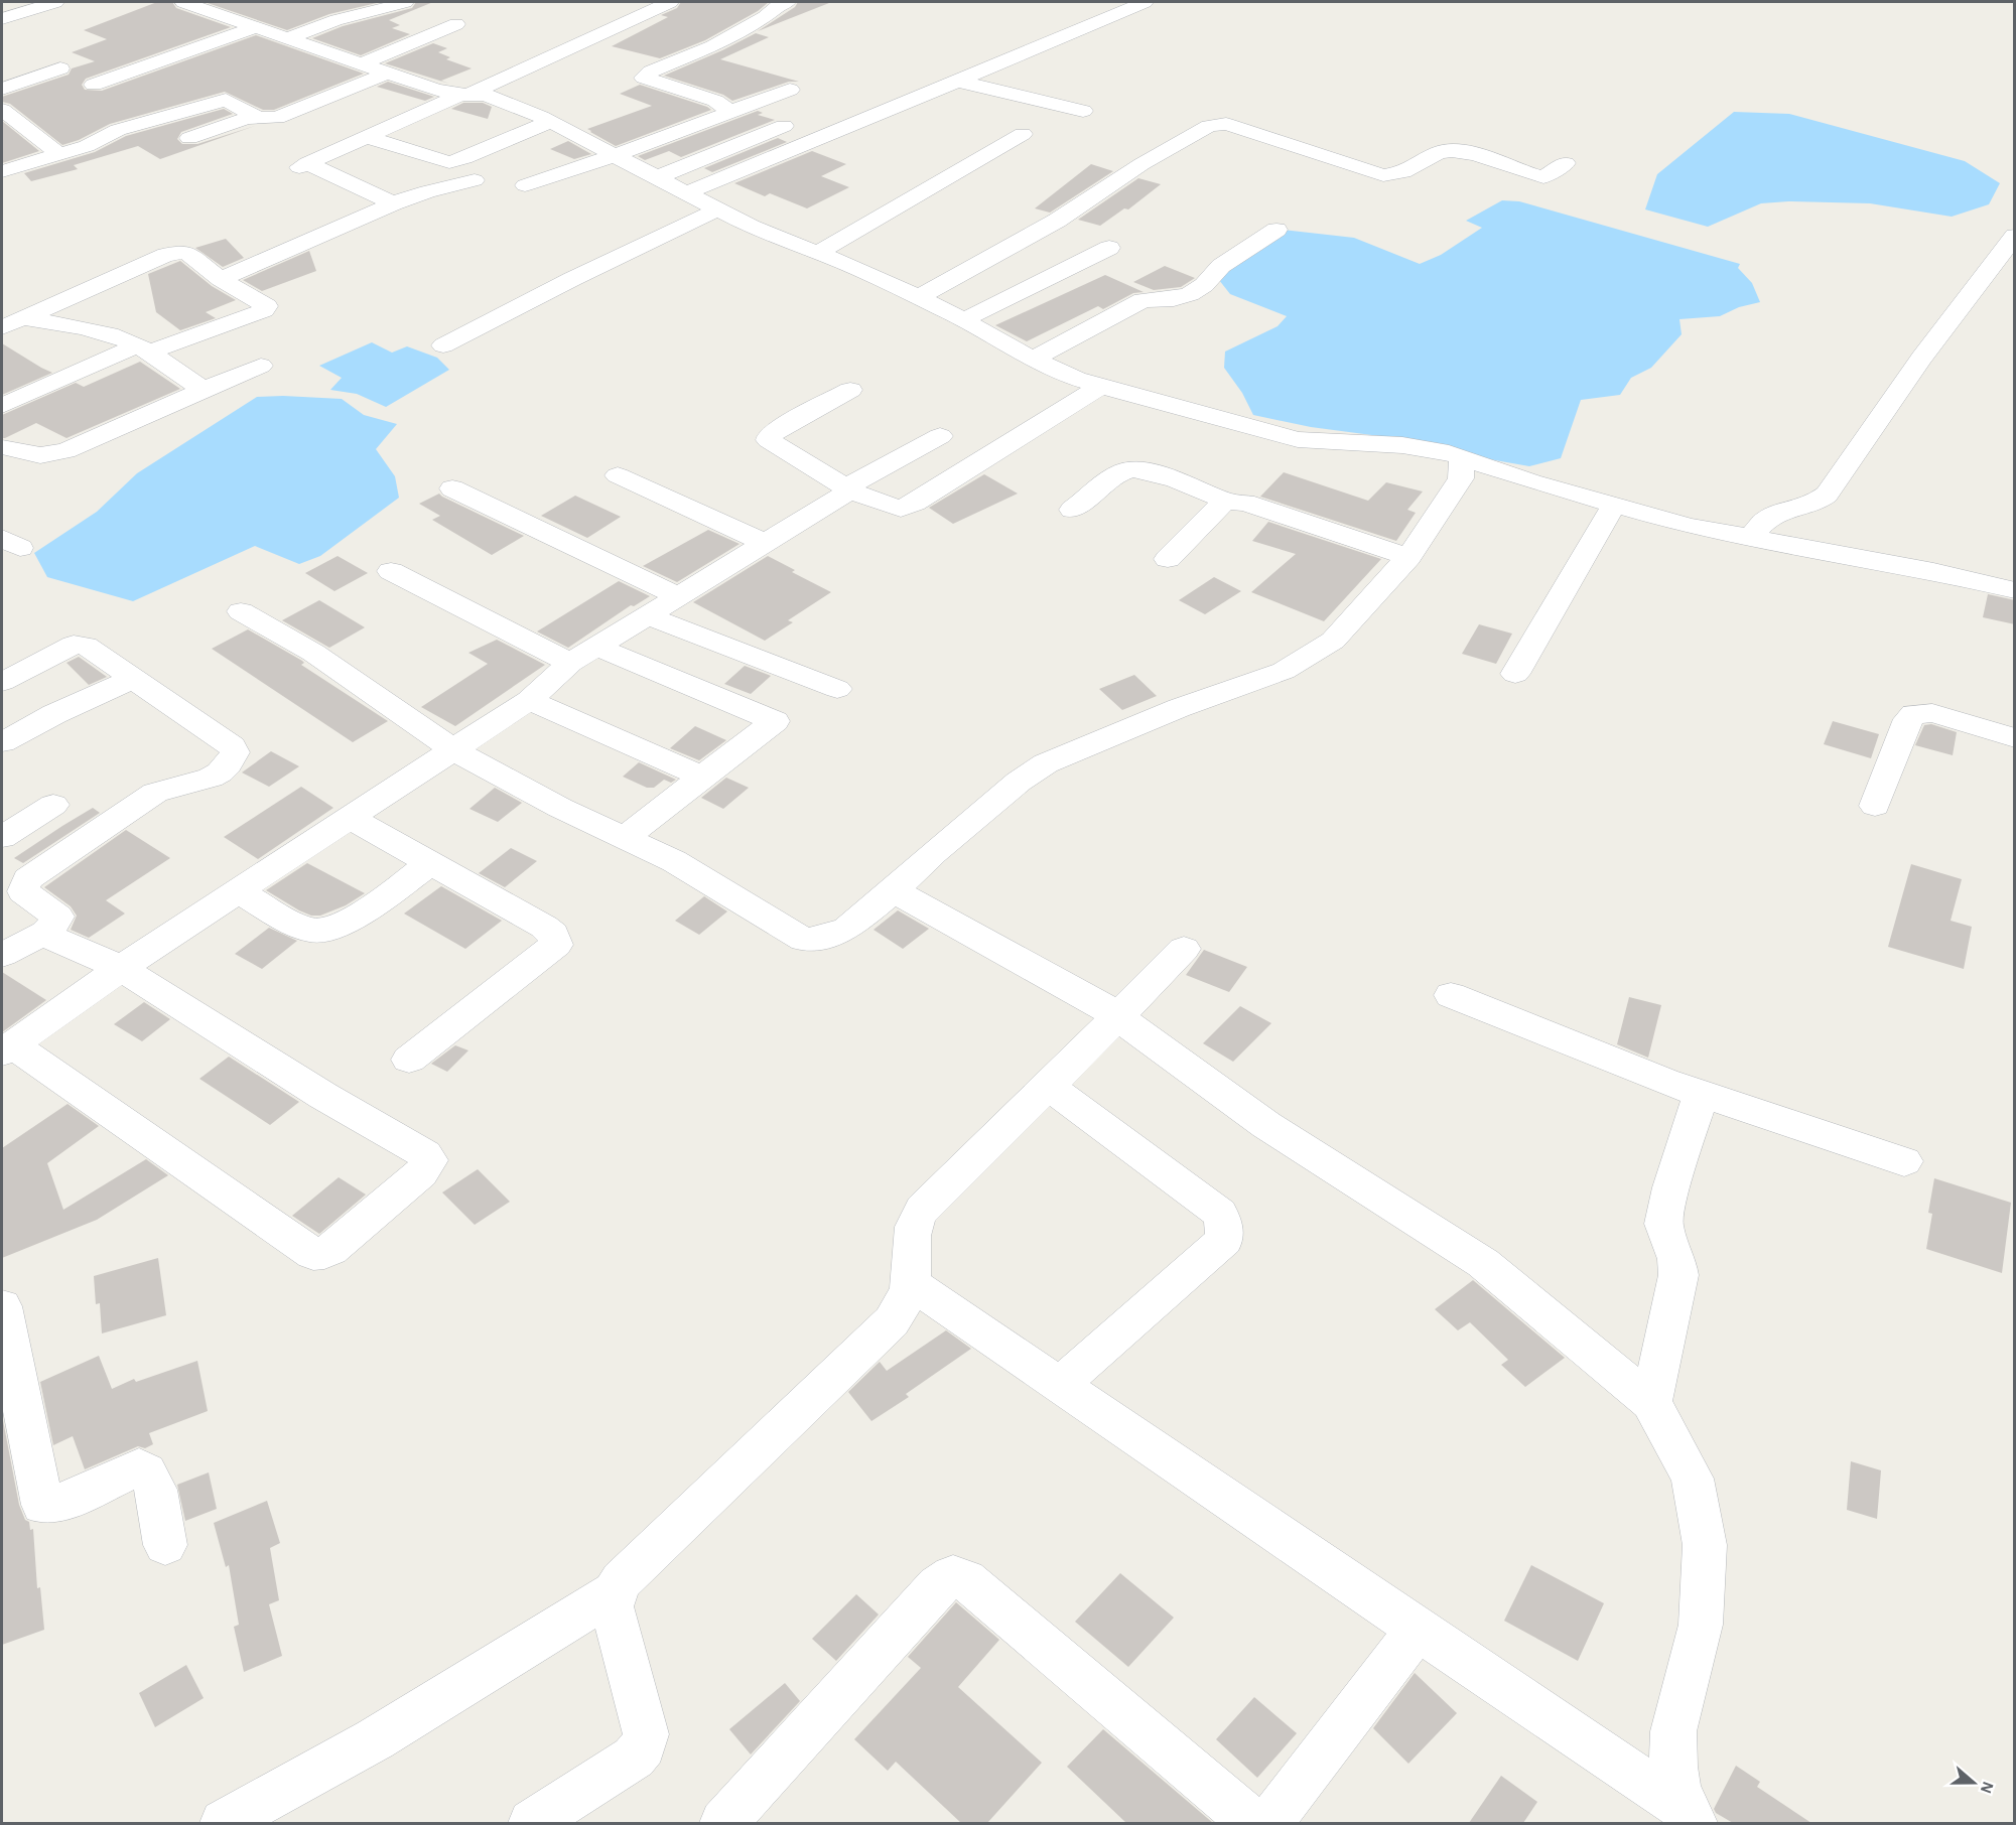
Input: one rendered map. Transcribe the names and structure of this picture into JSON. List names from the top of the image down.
{
  "north": "right"
}
